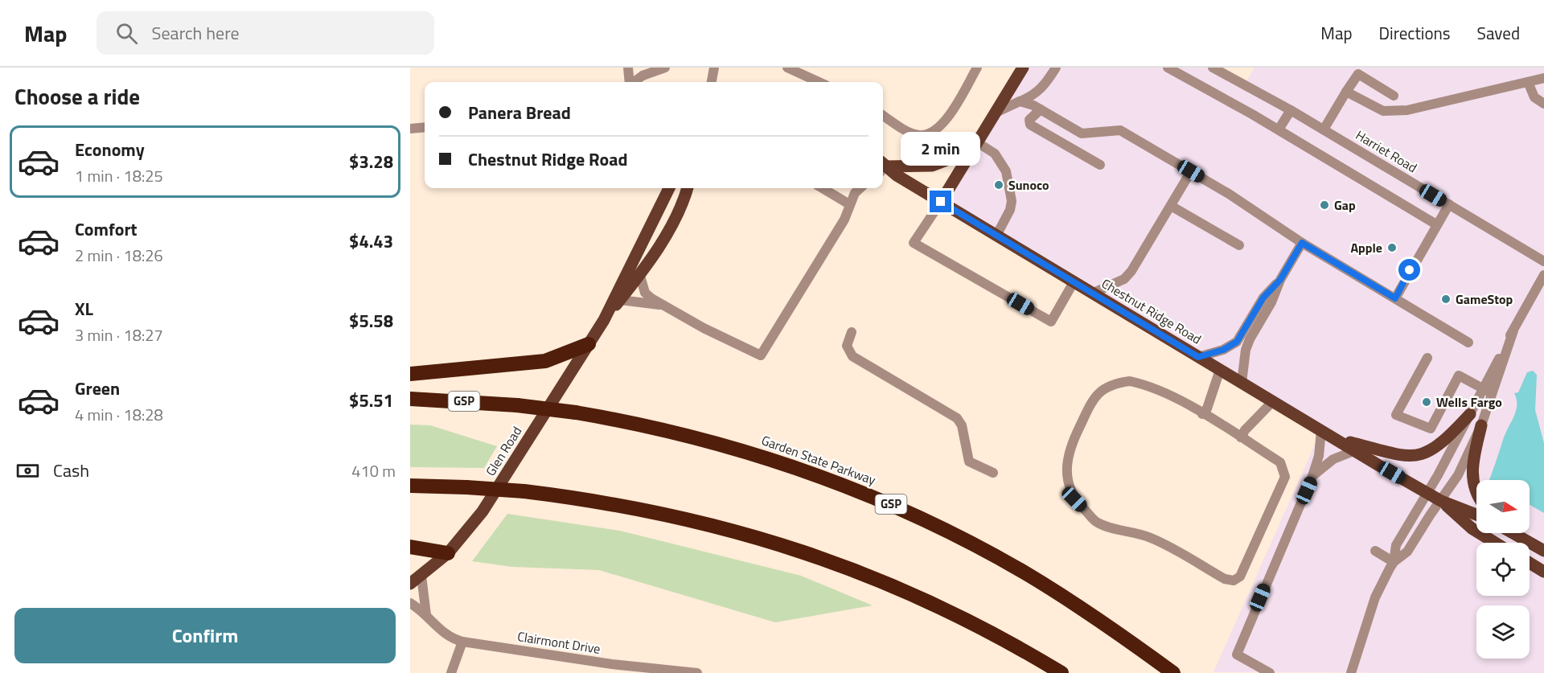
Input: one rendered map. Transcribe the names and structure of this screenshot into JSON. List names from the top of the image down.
{
  "streets": {
    "highway": ["GSP", "Garden State Parkway"],
    "main road": ["Chestnut Ridge Road", "Glen Road"],
    "street": ["Harriet Road", "Clairmont Drive"]
  },
  "places": [
    "Sunoco",
    "Gap",
    "Apple",
    "GameStop",
    "Wells Fargo"
  ],
  "north": "right",
  "page": {
    "header": "Map",
    "search": "Search here",
    "nav": ["Map", "Directions", "Saved"],
    "heading": "Choose a ride",
    "banner": ["Panera Bread", "Chestnut Ridge Road"],
    "list": [
      {
        "name": "Economy",
        "note": "1 min · 18:25",
        "value": "$3.28"
      },
      {
        "name": "Comfort",
        "note": "2 min · 18:26",
        "value": "$4.43"
      },
      {
        "name": "XL",
        "note": "3 min · 18:27",
        "value": "$5.58"
      },
      {
        "name": "Green",
        "note": "4 min · 18:28",
        "value": "$5.51"
      }
    ],
    "bubble": "2 min",
    "pay": ["Cash", "410 m"],
    "buttons": "Confirm"
  }
}
